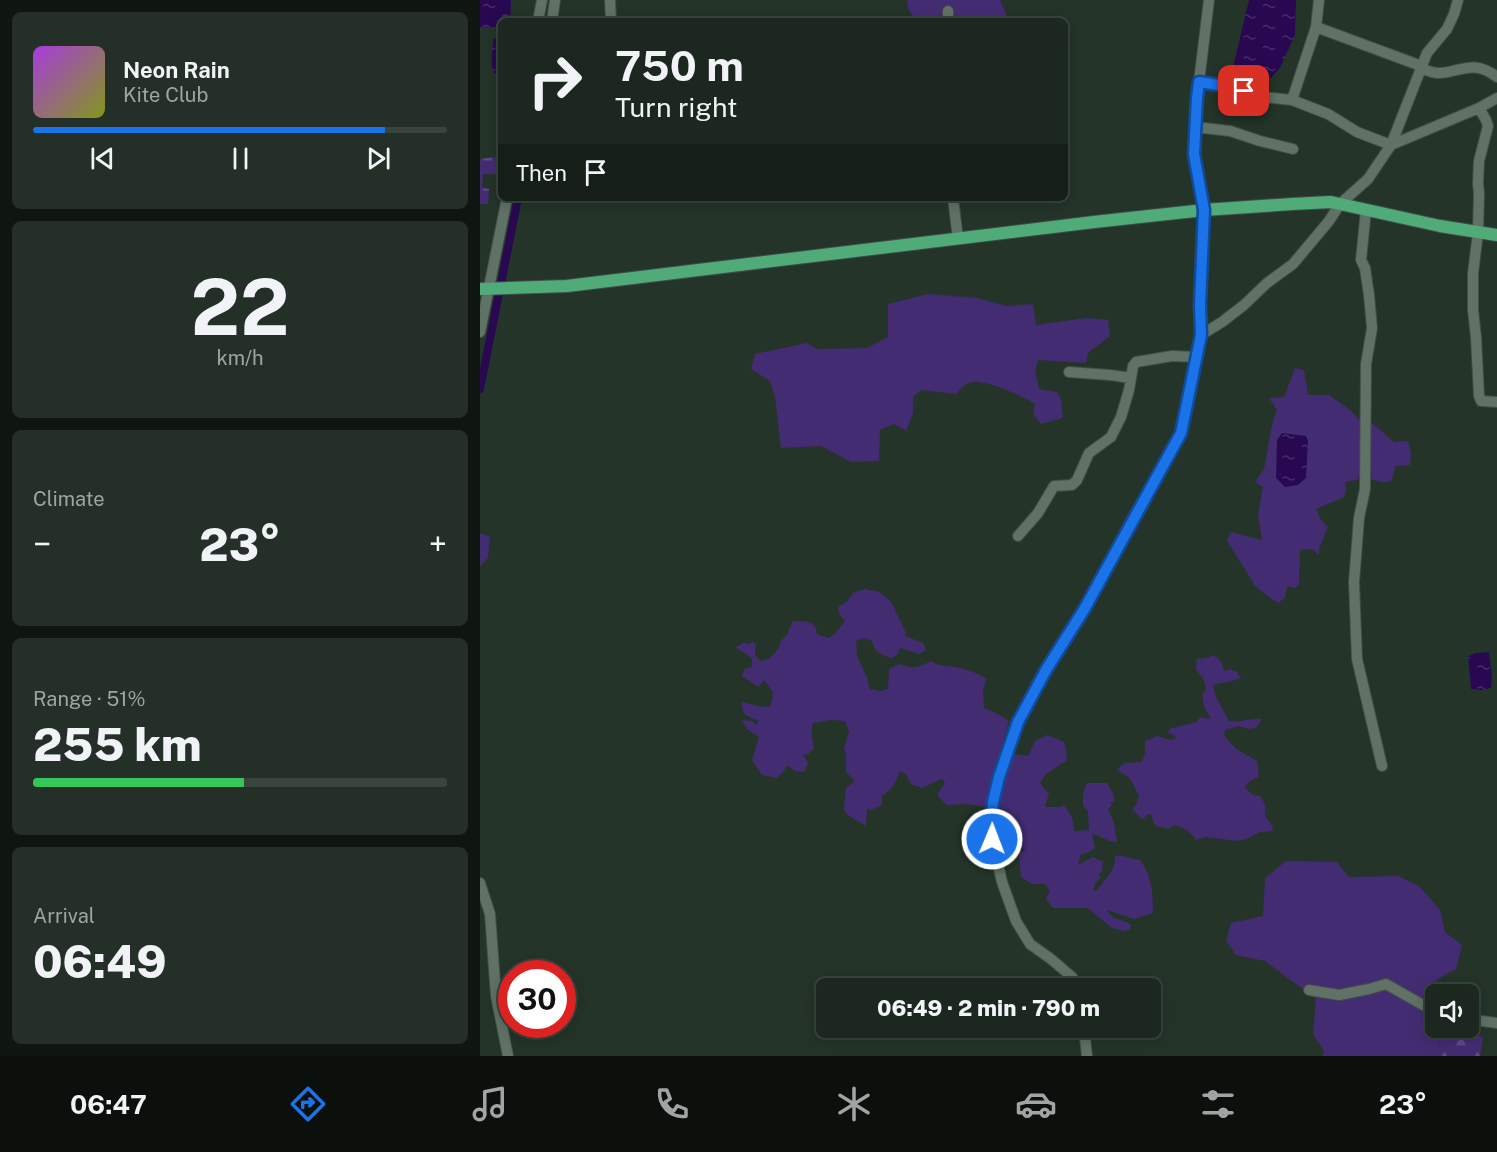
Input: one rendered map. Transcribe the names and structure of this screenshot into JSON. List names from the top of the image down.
{
  "page": {
    "turn": ["750 m", "Turn right"],
    "song": ["Neon Rain", "Kite Club"],
    "then": "Then",
    "tile": [
      ["22", "km/h"],
      "Climate",
      ["Range · 51%", "255 km"],
      ["Arrival", "06:49"]
    ],
    "heat": ["−", "23°", "+"],
    "limit": "30",
    "trip": "06:49 · 2 min · 790 m",
    "tabs": ["06:47", "23°"]
  }
}
